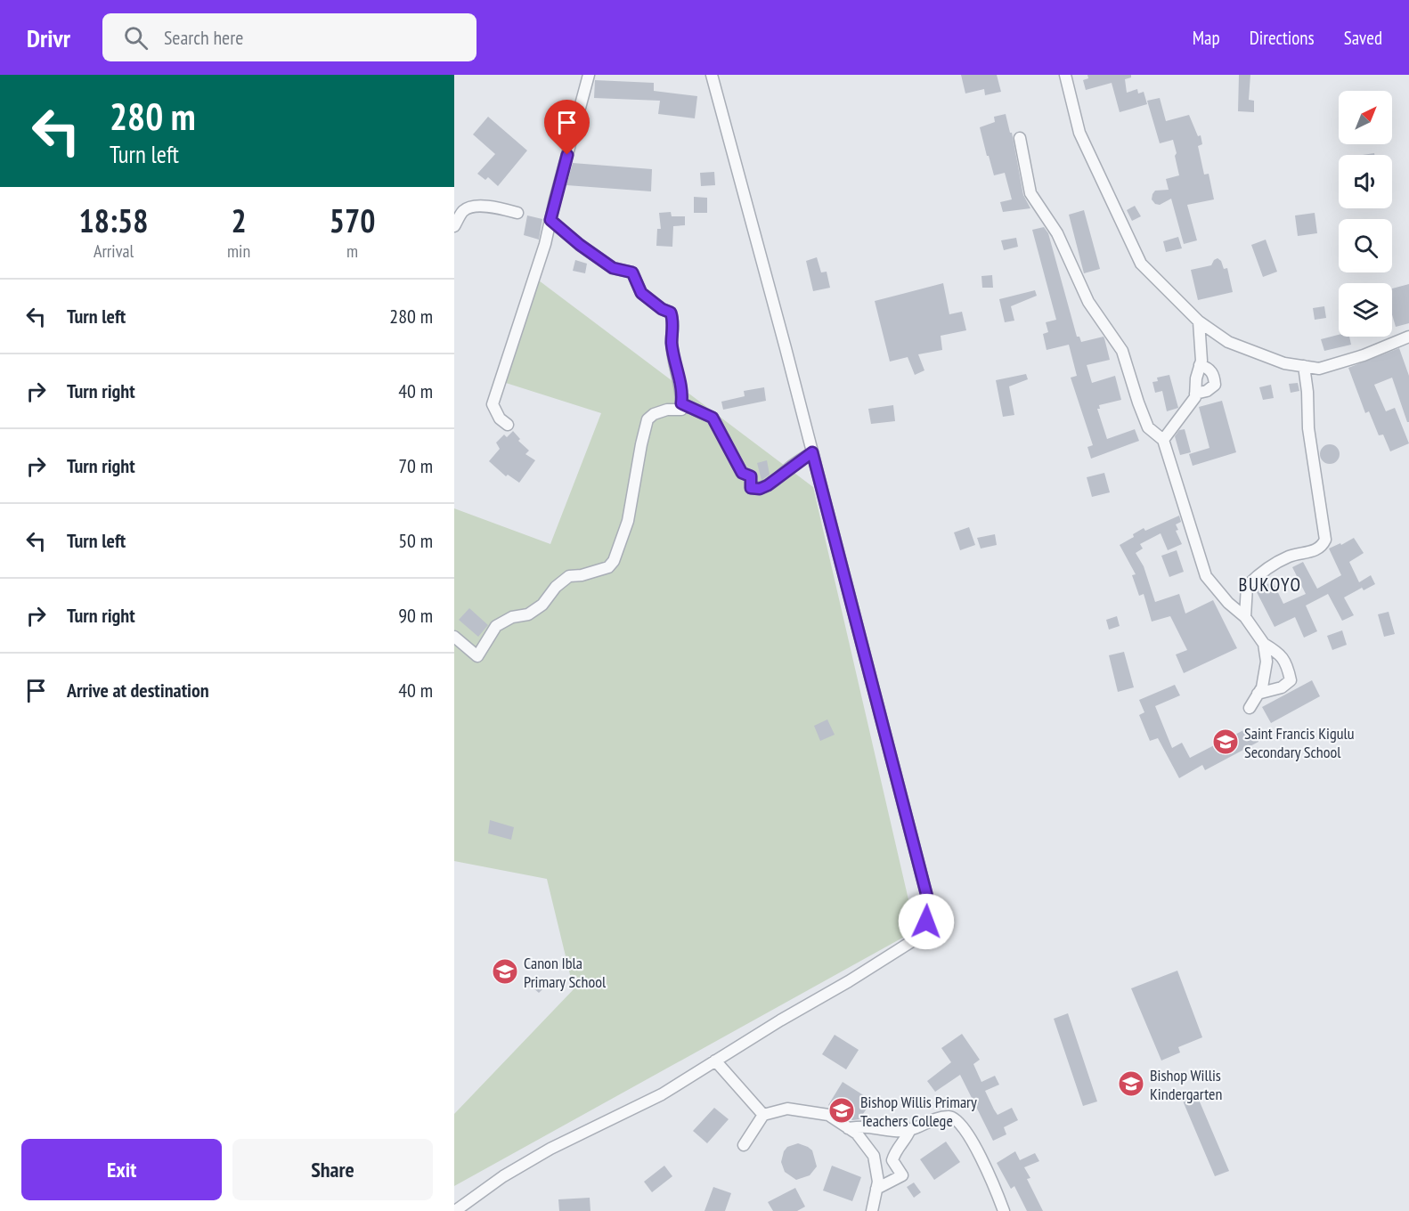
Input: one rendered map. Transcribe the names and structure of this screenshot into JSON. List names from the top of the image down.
{
  "districts": ["BUKOYO"],
  "places": {
    "school or university": [
      "Saint Francis Kigulu Secondary School",
      "Canon Ibla Primary School",
      "Bishop Willis Kindergarten",
      "Bishop Willis Primary Teachers College"
    ]
  },
  "north": "top right",
  "page": {
    "header": "Drivr",
    "search": "Search here",
    "nav": ["Map", "Directions", "Saved"],
    "turn": ["280 m", "Turn left"],
    "eta": [
      "18:58",
      "Arrival",
      "2",
      "min",
      "570",
      "m"
    ],
    "list": [
      {
        "name": "Turn left",
        "value": "280 m"
      },
      {
        "name": "Turn right",
        "value": "40 m"
      },
      {
        "name": "Turn right",
        "value": "70 m"
      },
      {
        "name": "Turn left",
        "value": "50 m"
      },
      {
        "name": "Turn right",
        "value": "90 m"
      },
      {
        "name": "Arrive at destination",
        "value": "40 m"
      }
    ],
    "buttons": ["Exit", "Share"]
  }
}
